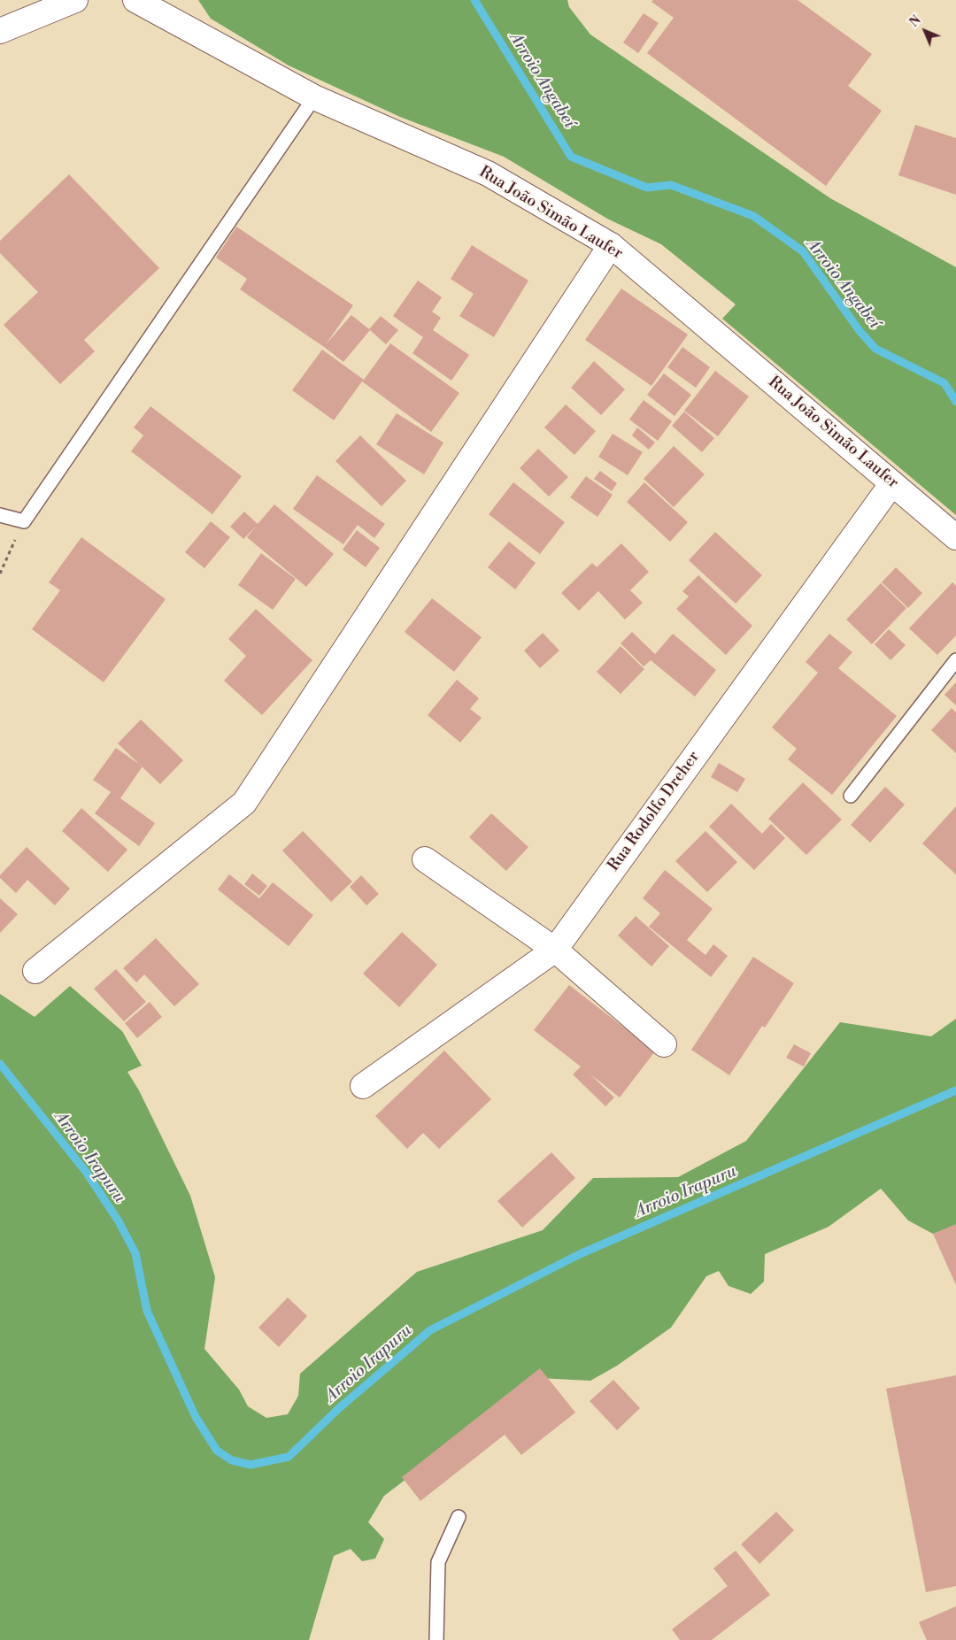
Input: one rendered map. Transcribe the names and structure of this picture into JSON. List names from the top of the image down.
{
  "streets": {
    "street": ["Rua João Simão Laufer", "Rua Rodolfo Dreher"]
  },
  "crossings": [
    ["Rua João Simão Laufer", "Rua Rodolfo Dreher"]
  ],
  "water": ["Arroio Angabeí", "Arroio Irapuru"],
  "north": "top left"
}
